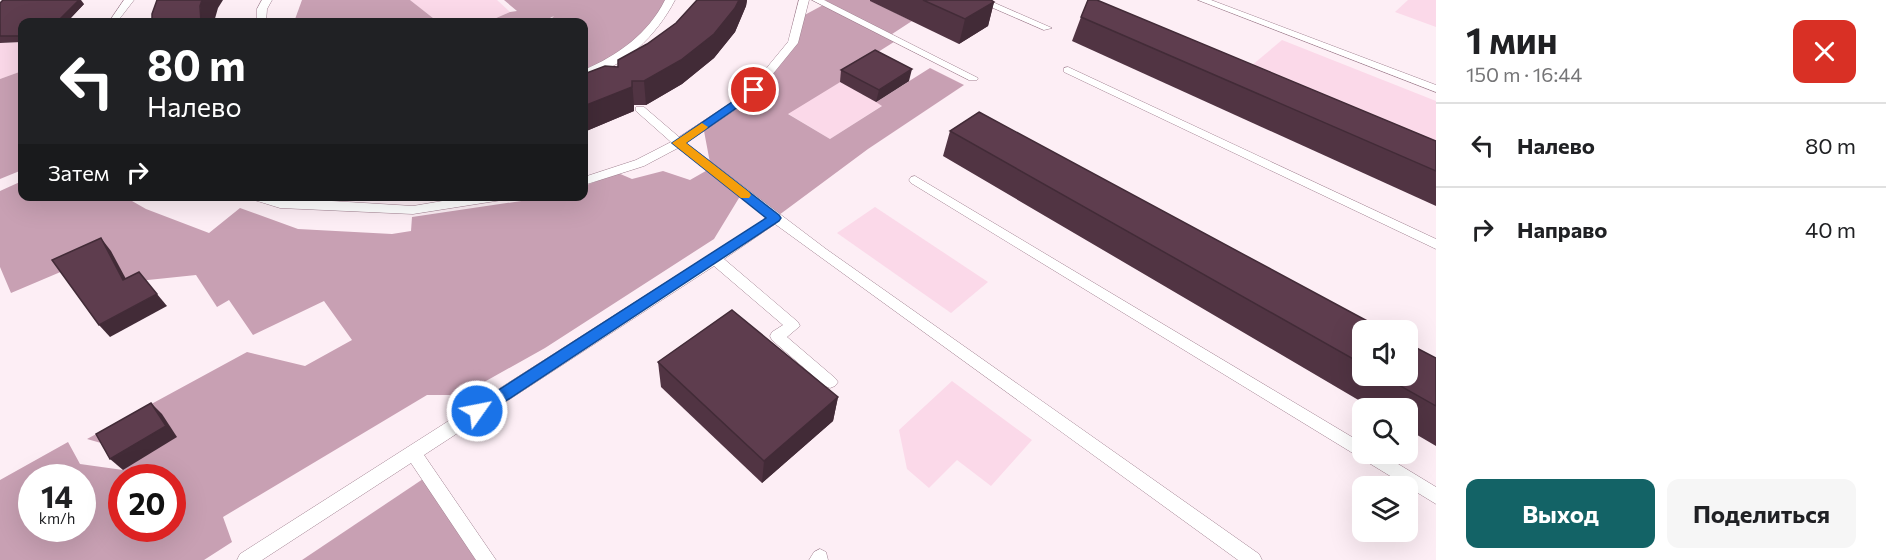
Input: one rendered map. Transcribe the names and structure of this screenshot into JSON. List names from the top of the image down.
{
  "page": {
    "heading": ["1 мин", "150 m · 16:44"],
    "turn": ["80 m", "Налево"],
    "list": [
      {
        "name": "Налево",
        "value": "80 m"
      },
      {
        "name": "Направо",
        "value": "40 m"
      }
    ],
    "then": "Затем",
    "speed": "14 km/h",
    "limit": "20",
    "buttons": ["Выход", "Поделиться"]
  }
}
